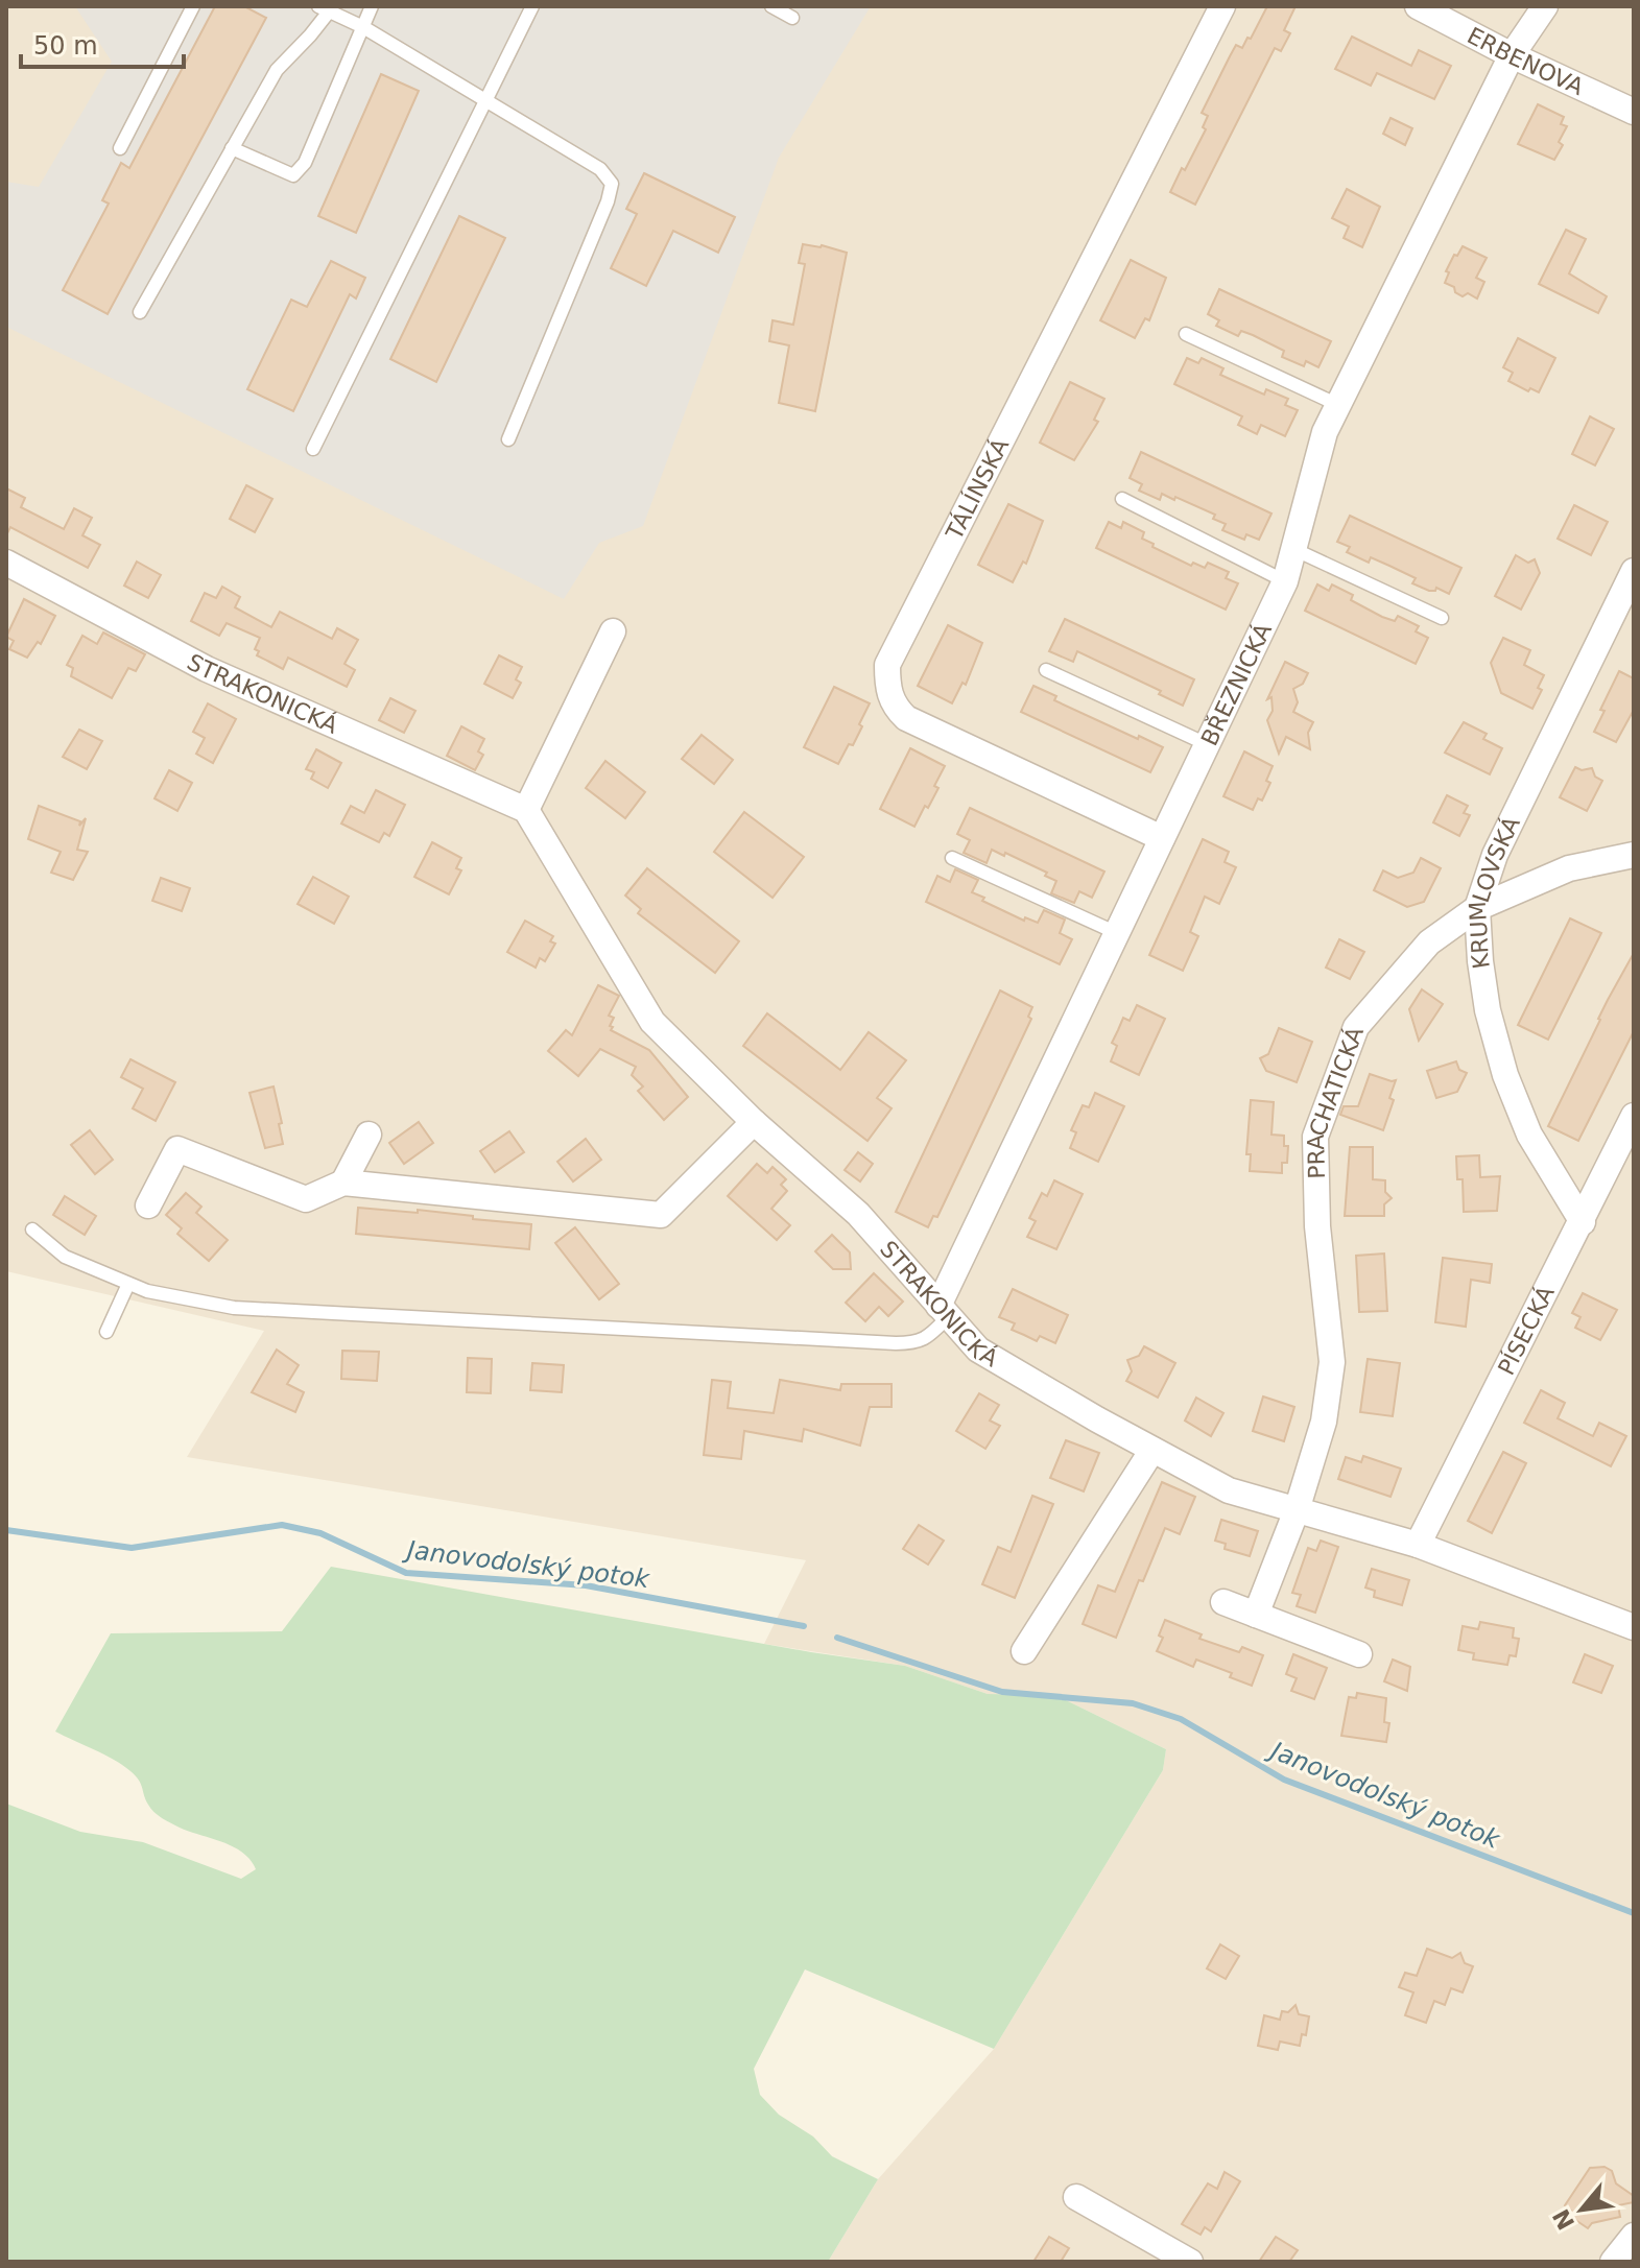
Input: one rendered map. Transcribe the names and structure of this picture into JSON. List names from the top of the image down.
{
  "streets": {
    "street": [
      "ERBENOVA",
      "TÁLÍNSKÁ",
      "BŘEZNICKÁ",
      "STRAKONICKÁ",
      "KRUMLOVSKÁ",
      "PRACHATICKÁ",
      "PÍSECKÁ"
    ]
  },
  "crossings": [
    ["ERBENOVA", "BŘEZNICKÁ"],
    ["TÁLÍNSKÁ", "BŘEZNICKÁ"],
    ["BŘEZNICKÁ", "STRAKONICKÁ"],
    ["STRAKONICKÁ", "PRACHATICKÁ"],
    ["STRAKONICKÁ", "PÍSECKÁ"],
    ["KRUMLOVSKÁ", "PRACHATICKÁ"],
    ["KRUMLOVSKÁ", "PÍSECKÁ"]
  ],
  "water": ["Janovodolský potok"],
  "scale_bar": "50 m",
  "north": "bottom left"
}
